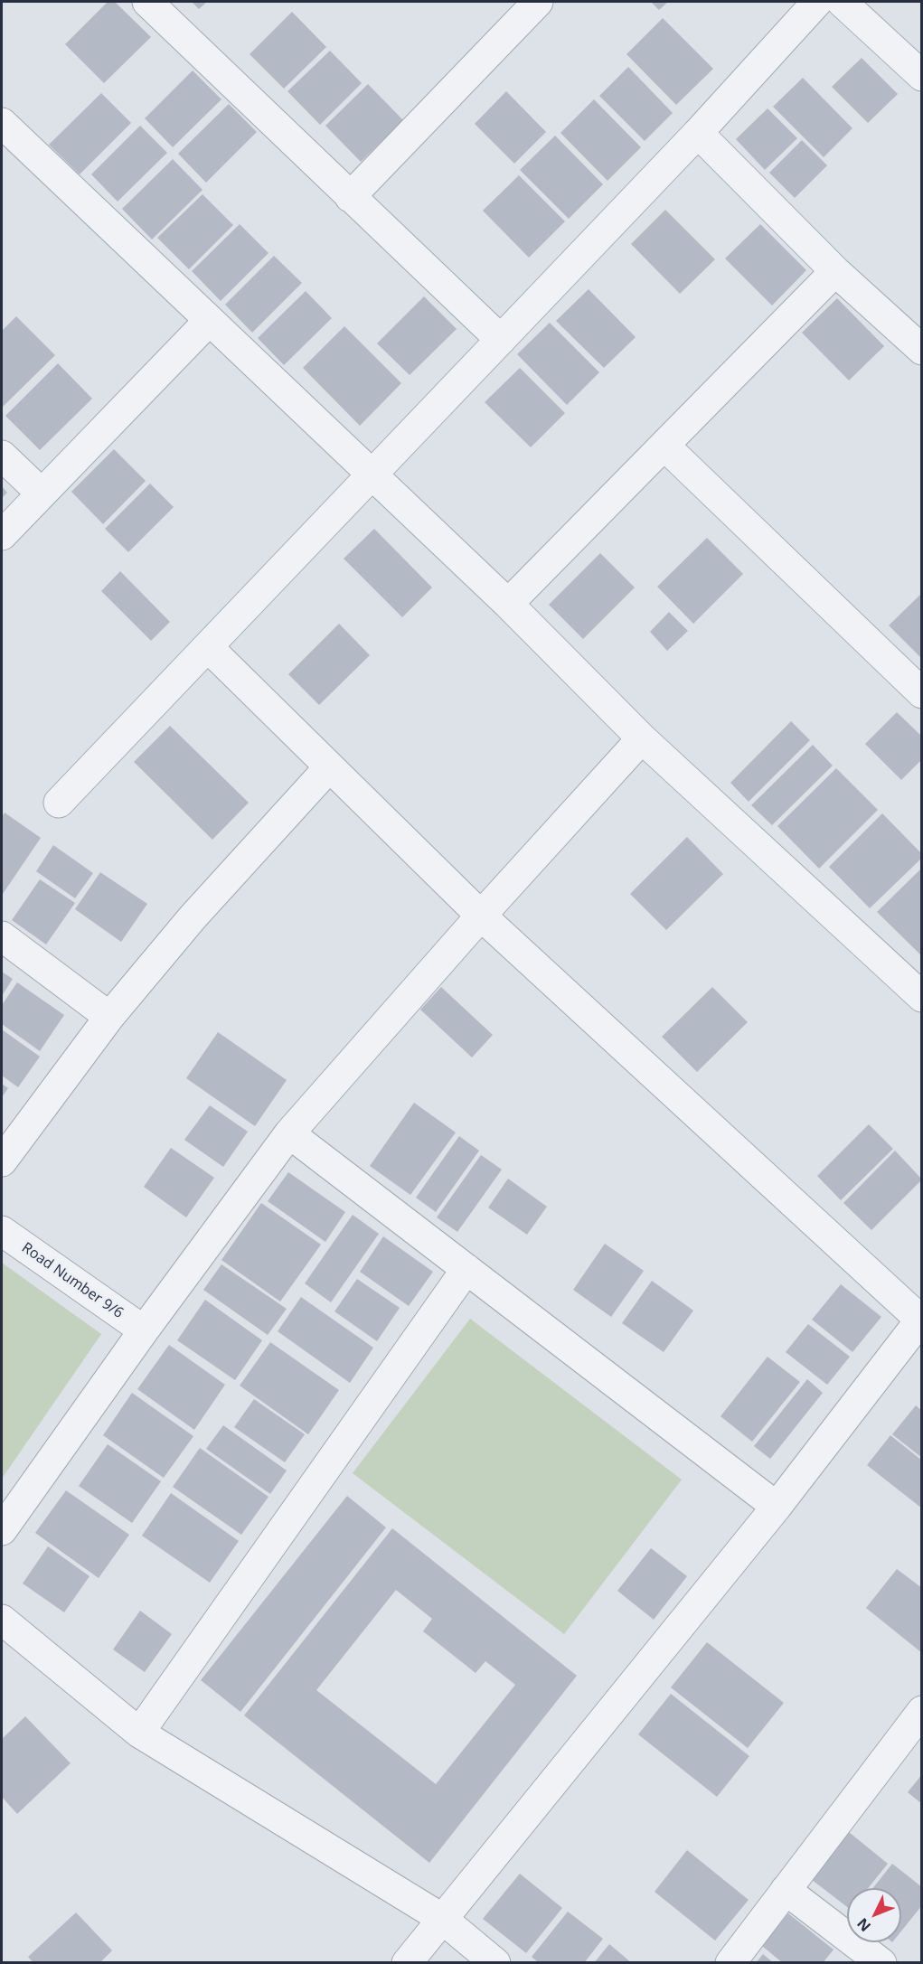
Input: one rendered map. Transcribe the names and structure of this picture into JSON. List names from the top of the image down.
{
  "streets": {
    "street": ["Road Number 9/6"]
  },
  "north": "bottom left"
}
